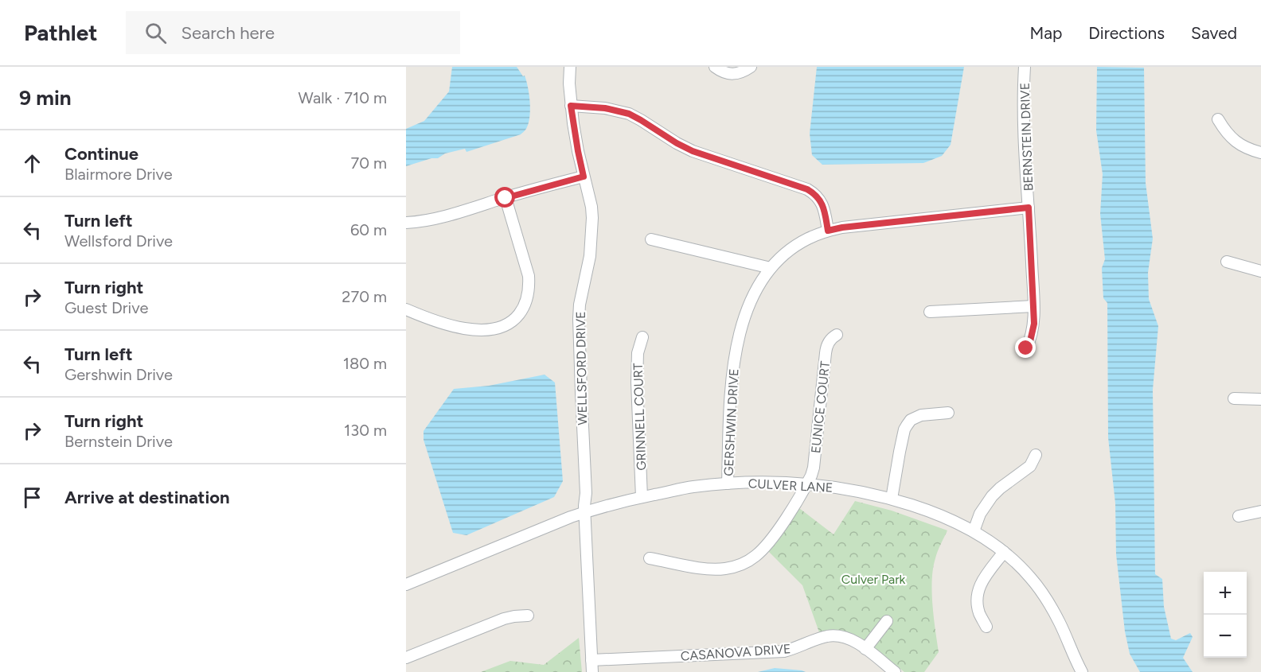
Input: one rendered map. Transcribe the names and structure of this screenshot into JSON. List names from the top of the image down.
{
  "streets": {
    "street": [
      "BERNSTEIN DRIVE",
      "WELLSFORD DRIVE",
      "EUNICE COURT",
      "GRINNELL COURT",
      "GERSHWIN DRIVE",
      "CULVER LANE",
      "CASANOVA DRIVE"
    ]
  },
  "crossings": [
    ["BERNSTEIN DRIVE", "GERSHWIN DRIVE"],
    ["WELLSFORD DRIVE", "CULVER LANE"],
    ["WELLSFORD DRIVE", "CASANOVA DRIVE"],
    ["EUNICE COURT", "CULVER LANE"],
    ["GRINNELL COURT", "CULVER LANE"],
    ["GERSHWIN DRIVE", "CULVER LANE"]
  ],
  "parks": ["Culver Park"],
  "page": {
    "header": "Pathlet",
    "search": "Search here",
    "nav": ["Map", "Directions", "Saved"],
    "heading": ["9 min", "Walk · 710 m"],
    "list": [
      ["Continue", "Blairmore Drive", "70 m"],
      ["Turn left", "Wellsford Drive", "60 m"],
      ["Turn right", "Guest Drive", "270 m"],
      ["Turn left", "Gershwin Drive", "180 m"],
      ["Turn right", "Bernstein Drive", "130 m"],
      "Arrive at destination"
    ],
    "map_buttons": ["+", "−"]
  }
}
